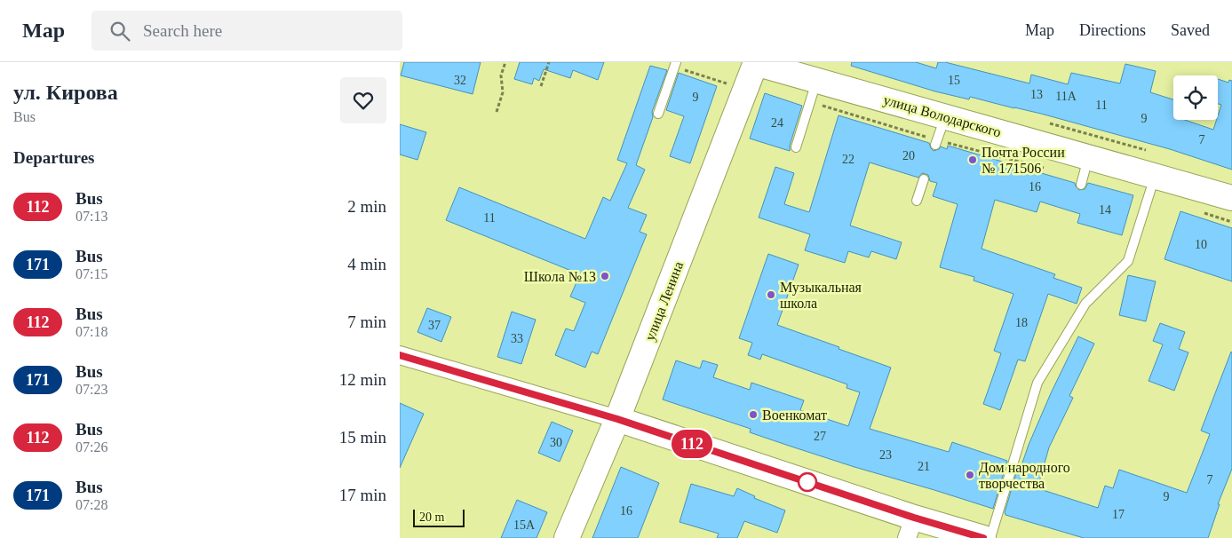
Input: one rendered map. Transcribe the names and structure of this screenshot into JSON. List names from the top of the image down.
{
  "streets": {
    "main road": ["улица Володарского", "улица Ленина"]
  },
  "crossings": [
    ["улица Володарского", "улица Ленина"]
  ],
  "places": [
    "Почта России № 171506",
    "Школа №13",
    "Музыкальная школа",
    "Военкомат",
    "Дом народного творчества"
  ],
  "lines": ["bus line 112"],
  "house_numbers": [
    "32",
    "15",
    "13",
    "11А",
    "9",
    "11",
    "9",
    "24",
    "7",
    "20",
    "22",
    "16",
    "14",
    "11",
    "10",
    "18",
    "37",
    "33",
    "27",
    "30",
    "23",
    "21",
    "7",
    "9",
    "16",
    "17",
    "15А"
  ],
  "scale_bar": "20 m",
  "page": {
    "header": "Map",
    "search": "Search here",
    "nav": ["Map", "Directions", "Saved"],
    "heading": [
      ["ул. Кирова", "Bus"],
      "Departures"
    ],
    "on_map": "112",
    "list": [
      {
        "mark": "112",
        "name": "Bus",
        "note": "07:13",
        "value": "2 min"
      },
      {
        "mark": "171",
        "name": "Bus",
        "note": "07:15",
        "value": "4 min"
      },
      {
        "mark": "112",
        "name": "Bus",
        "note": "07:18",
        "value": "7 min"
      },
      {
        "mark": "171",
        "name": "Bus",
        "note": "07:23",
        "value": "12 min"
      },
      {
        "mark": "112",
        "name": "Bus",
        "note": "07:26",
        "value": "15 min"
      },
      {
        "mark": "171",
        "name": "Bus",
        "note": "07:28",
        "value": "17 min"
      }
    ],
    "scale": "20 m"
  }
}
